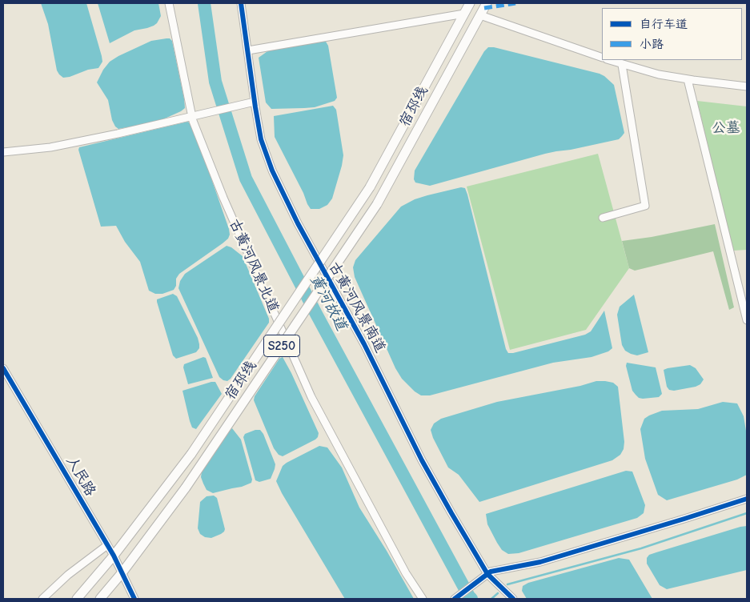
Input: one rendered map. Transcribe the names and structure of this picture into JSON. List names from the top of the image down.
{
  "streets": {
    "main road": ["宿邳线", "S250"],
    "street": ["古黄河风景北道", "古黄河风景南道", "人民路"]
  },
  "crossings": [
    ["宿邳线", "人民路"]
  ],
  "water": ["黄河故道"],
  "parks": ["公墓"],
  "legend": ["自行车道", "小路"]
}
